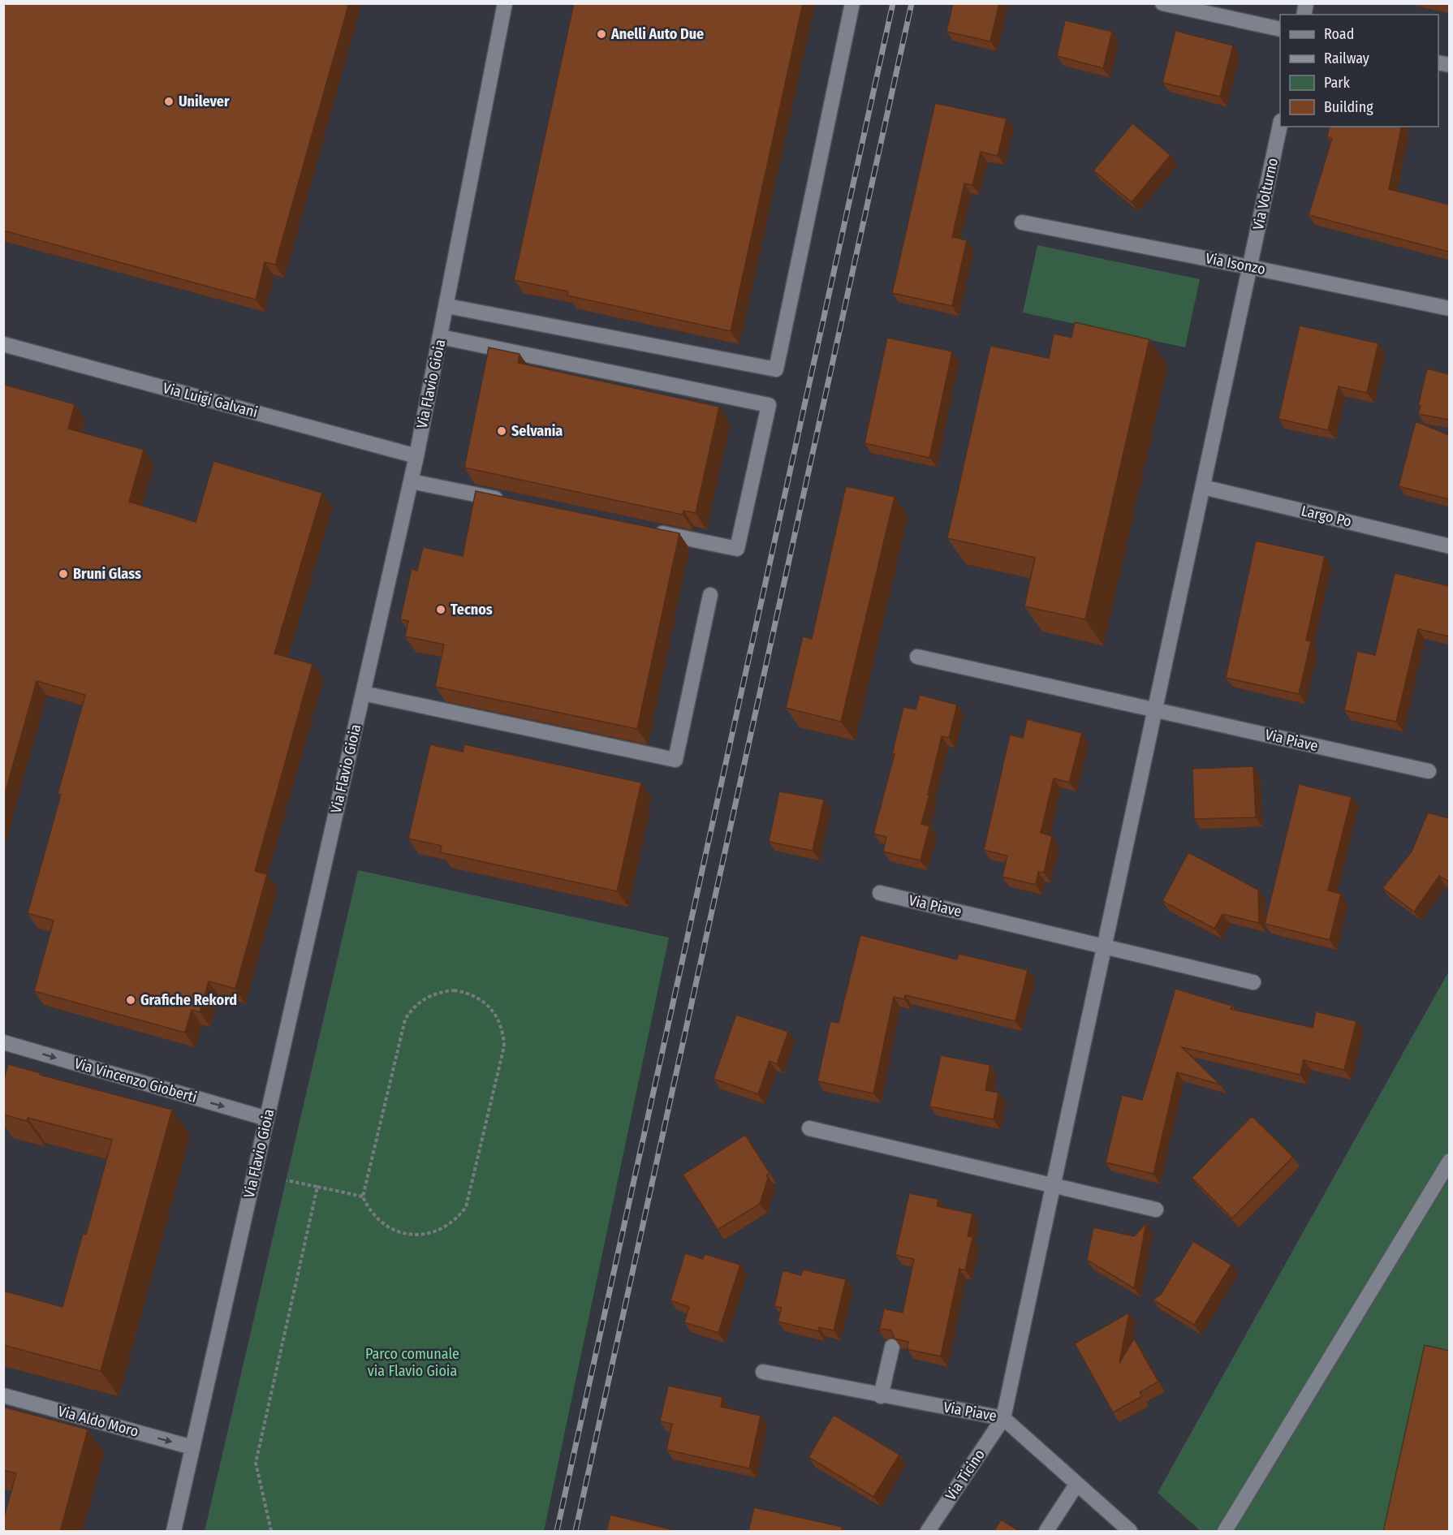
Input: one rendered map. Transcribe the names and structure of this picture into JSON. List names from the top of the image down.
{
  "streets": {
    "street": [
      "Via Volturno",
      "Via Isonzo",
      "Via Flavio Gioia",
      "Via Luigi Galvani",
      "Largo Po",
      "Via Piave",
      "Via Vincenzo Gioberti",
      "Via Aldo Moro",
      "Via Ticino"
    ]
  },
  "crossings": [
    ["Via Volturno", "Via Isonzo"],
    ["Via Flavio Gioia", "Via Luigi Galvani"],
    ["Via Flavio Gioia", "Via Vincenzo Gioberti"],
    ["Via Flavio Gioia", "Via Aldo Moro"],
    ["Via Piave", "Via Ticino"]
  ],
  "one_way": ["Via Vincenzo Gioberti", "Via Aldo Moro"],
  "parks": ["Parco comunale via Flavio Gioia"],
  "places": [
    "Anelli Auto Due",
    "Unilever",
    "Selvania",
    "Bruni Glass",
    "Tecnos",
    "Grafiche Rekord"
  ],
  "legend": [
    "Road",
    "Railway",
    "Park",
    "Building"
  ]
}
